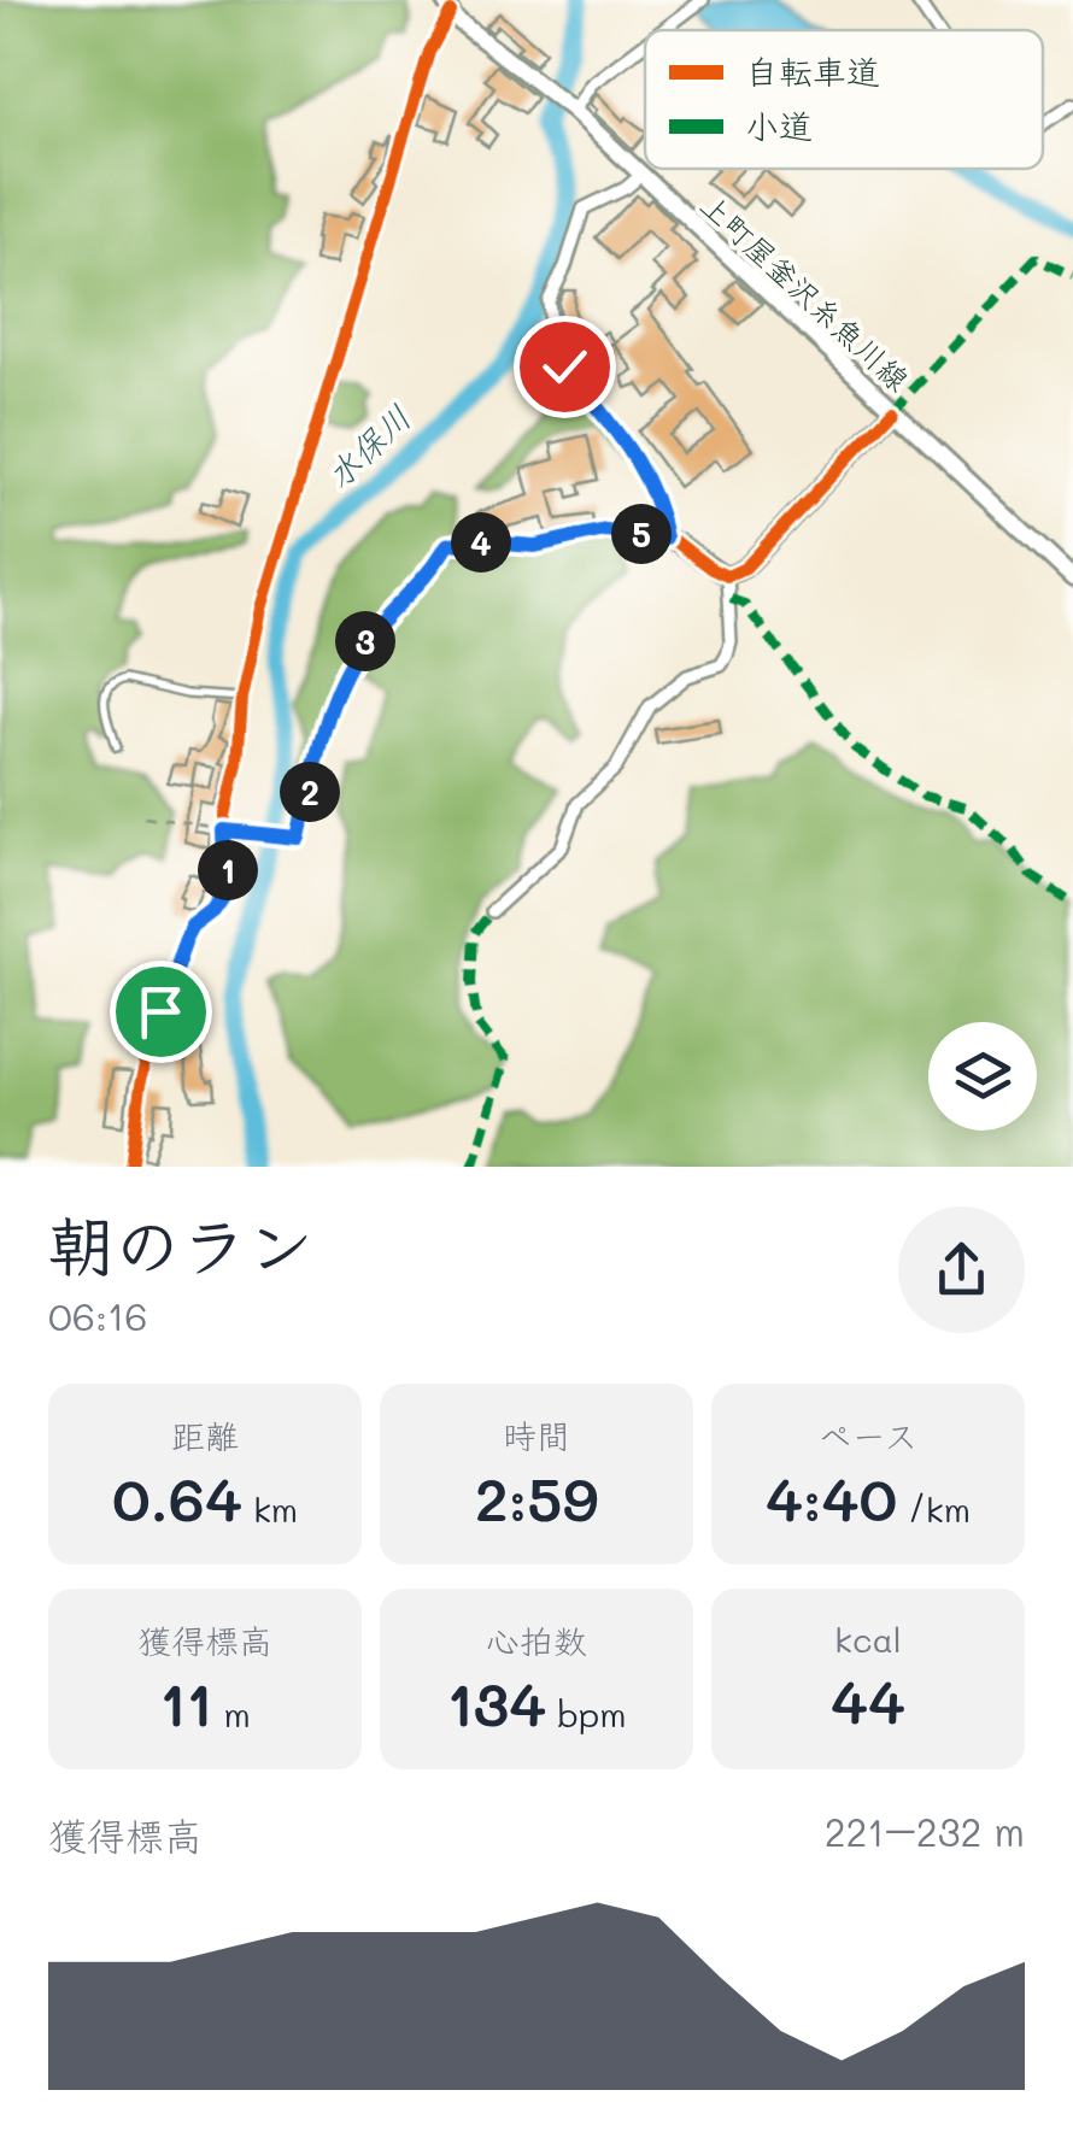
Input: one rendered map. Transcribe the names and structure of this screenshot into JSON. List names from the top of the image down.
{
  "streets": {
    "main road": ["上町屋釜沢糸魚川線"]
  },
  "water": ["水保川"],
  "legend": ["自転車道", "小道"],
  "page": {
    "pins": [
      "5",
      "4",
      "3",
      "2",
      "1"
    ],
    "heading": ["朝のラン", "06:16"],
    "stats": [
      ["距離", "0.64 km"],
      ["時間", "2:59"],
      ["ペース", "4:40 /km"],
      ["獲得標高", "11 m"],
      ["心拍数", "134 bpm"],
      ["kcal", "44"]
    ],
    "chart": ["獲得標高", "221–232 m"]
  }
}
